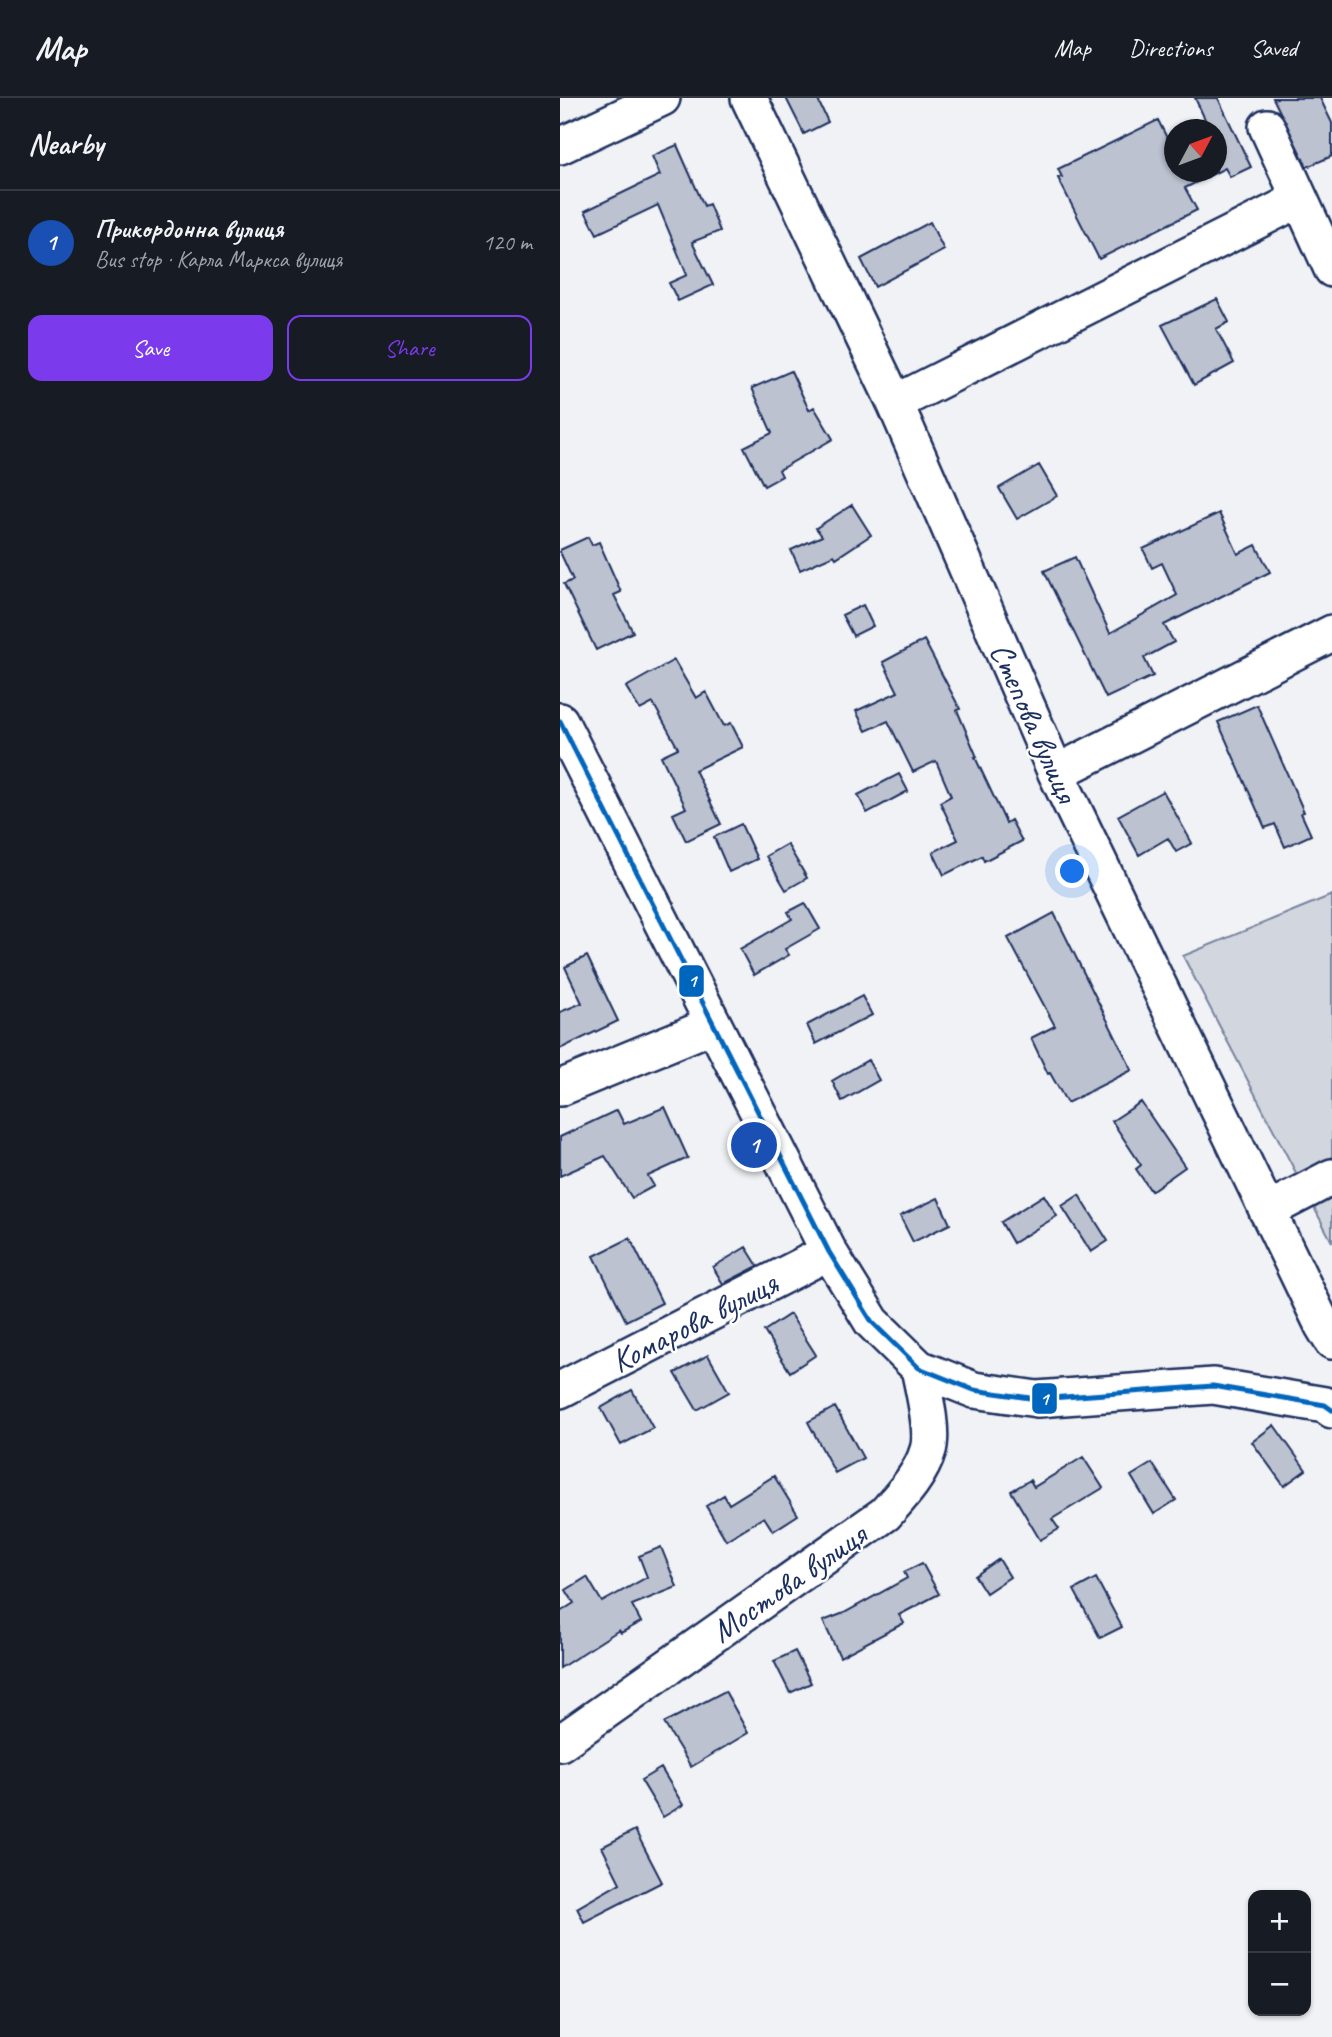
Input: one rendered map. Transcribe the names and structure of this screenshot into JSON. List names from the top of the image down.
{
  "streets": {
    "street": ["Степова вулиця", "Комарова вулиця", "Мостова вулиця"]
  },
  "lines": ["transit line 1"],
  "north": "top right",
  "page": {
    "header": "Map",
    "nav": ["Map", "Directions", "Saved"],
    "heading": "Nearby",
    "list": [
      {
        "mark": "1",
        "name": "Прикордонна вулиця",
        "note": "Bus stop · Карла Маркса вулиця",
        "value": "120 m"
      }
    ],
    "buttons": ["Save", "Share"],
    "pins": "1",
    "map_buttons": ["+", "−"]
  }
}
